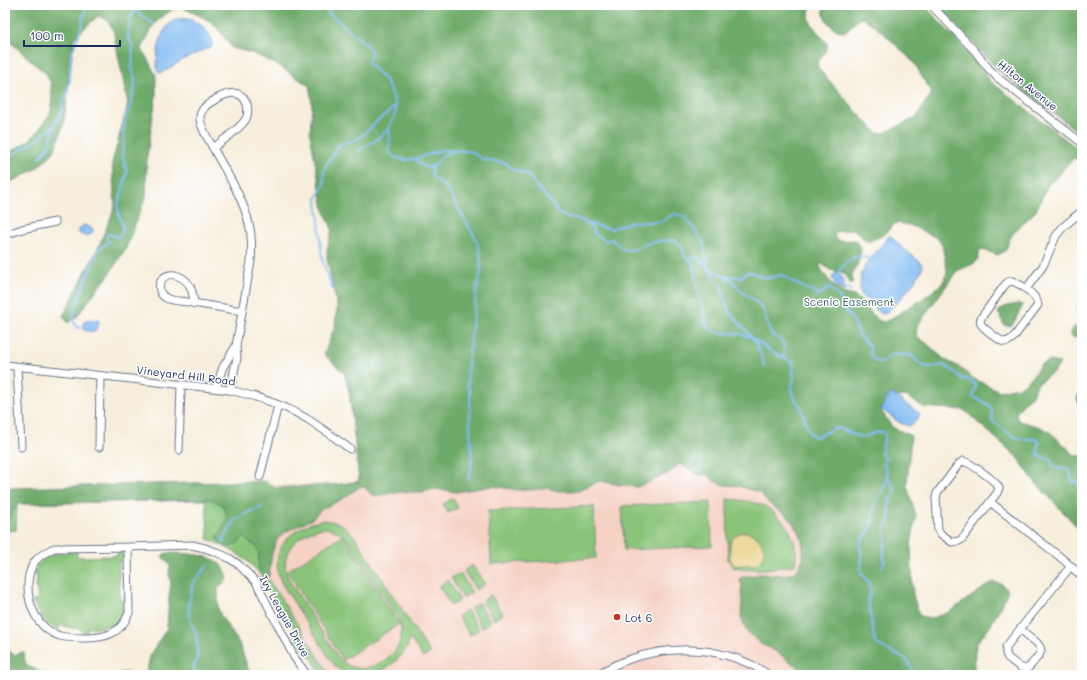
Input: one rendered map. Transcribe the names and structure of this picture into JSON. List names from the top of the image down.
{
  "streets": {
    "street": ["Hilton Avenue", "Vineyard Hill Road", "Ivy League Drive"]
  },
  "parks": ["Scenic Easement"],
  "places": ["Lot 6"],
  "scale_bar": "100 m"
}
